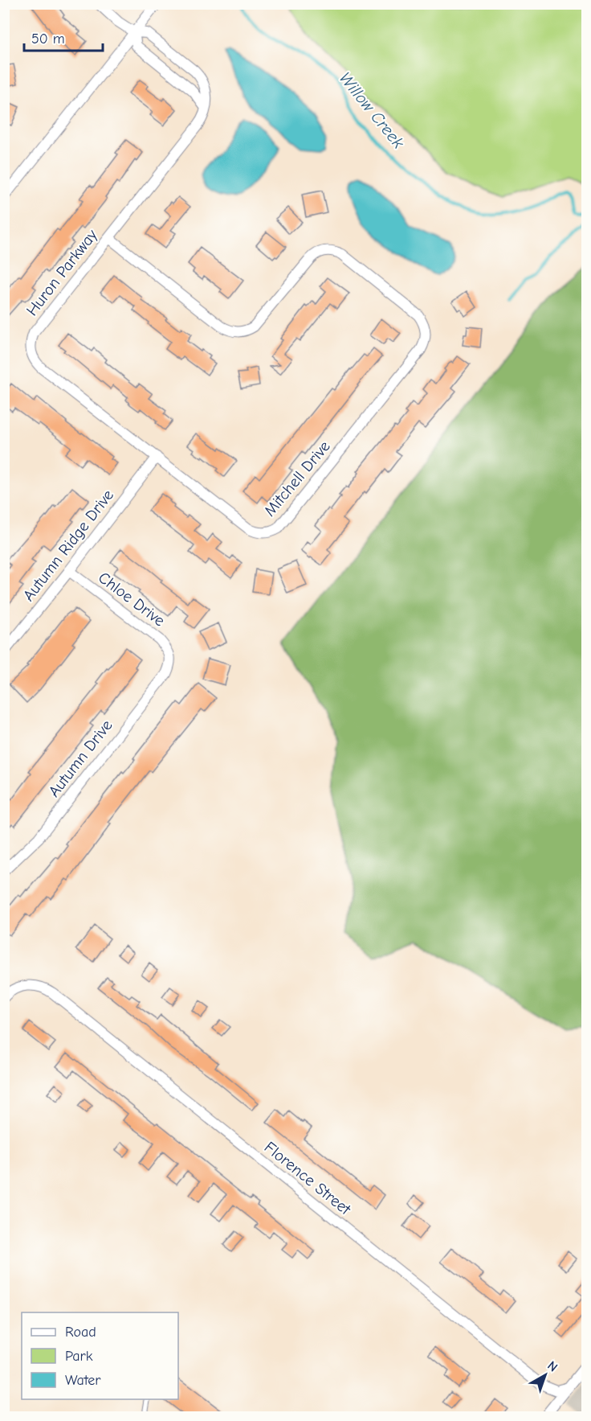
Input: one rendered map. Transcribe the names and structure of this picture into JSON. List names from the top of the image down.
{
  "streets": {
    "street": [
      "Huron Parkway",
      "Mitchell Drive",
      "Autumn Ridge Drive",
      "Chloe Drive",
      "Autumn Drive",
      "Florence Street"
    ]
  },
  "crossings": [
    ["Huron Parkway", "Mitchell Drive"],
    ["Huron Parkway", "Autumn Ridge Drive"],
    ["Mitchell Drive", "Autumn Ridge Drive"],
    ["Autumn Ridge Drive", "Chloe Drive"],
    ["Chloe Drive", "Autumn Drive"]
  ],
  "water": ["Willow Creek"],
  "legend": ["Road", "Park", "Water"],
  "scale_bar": "50 m",
  "north": "top right"
}
